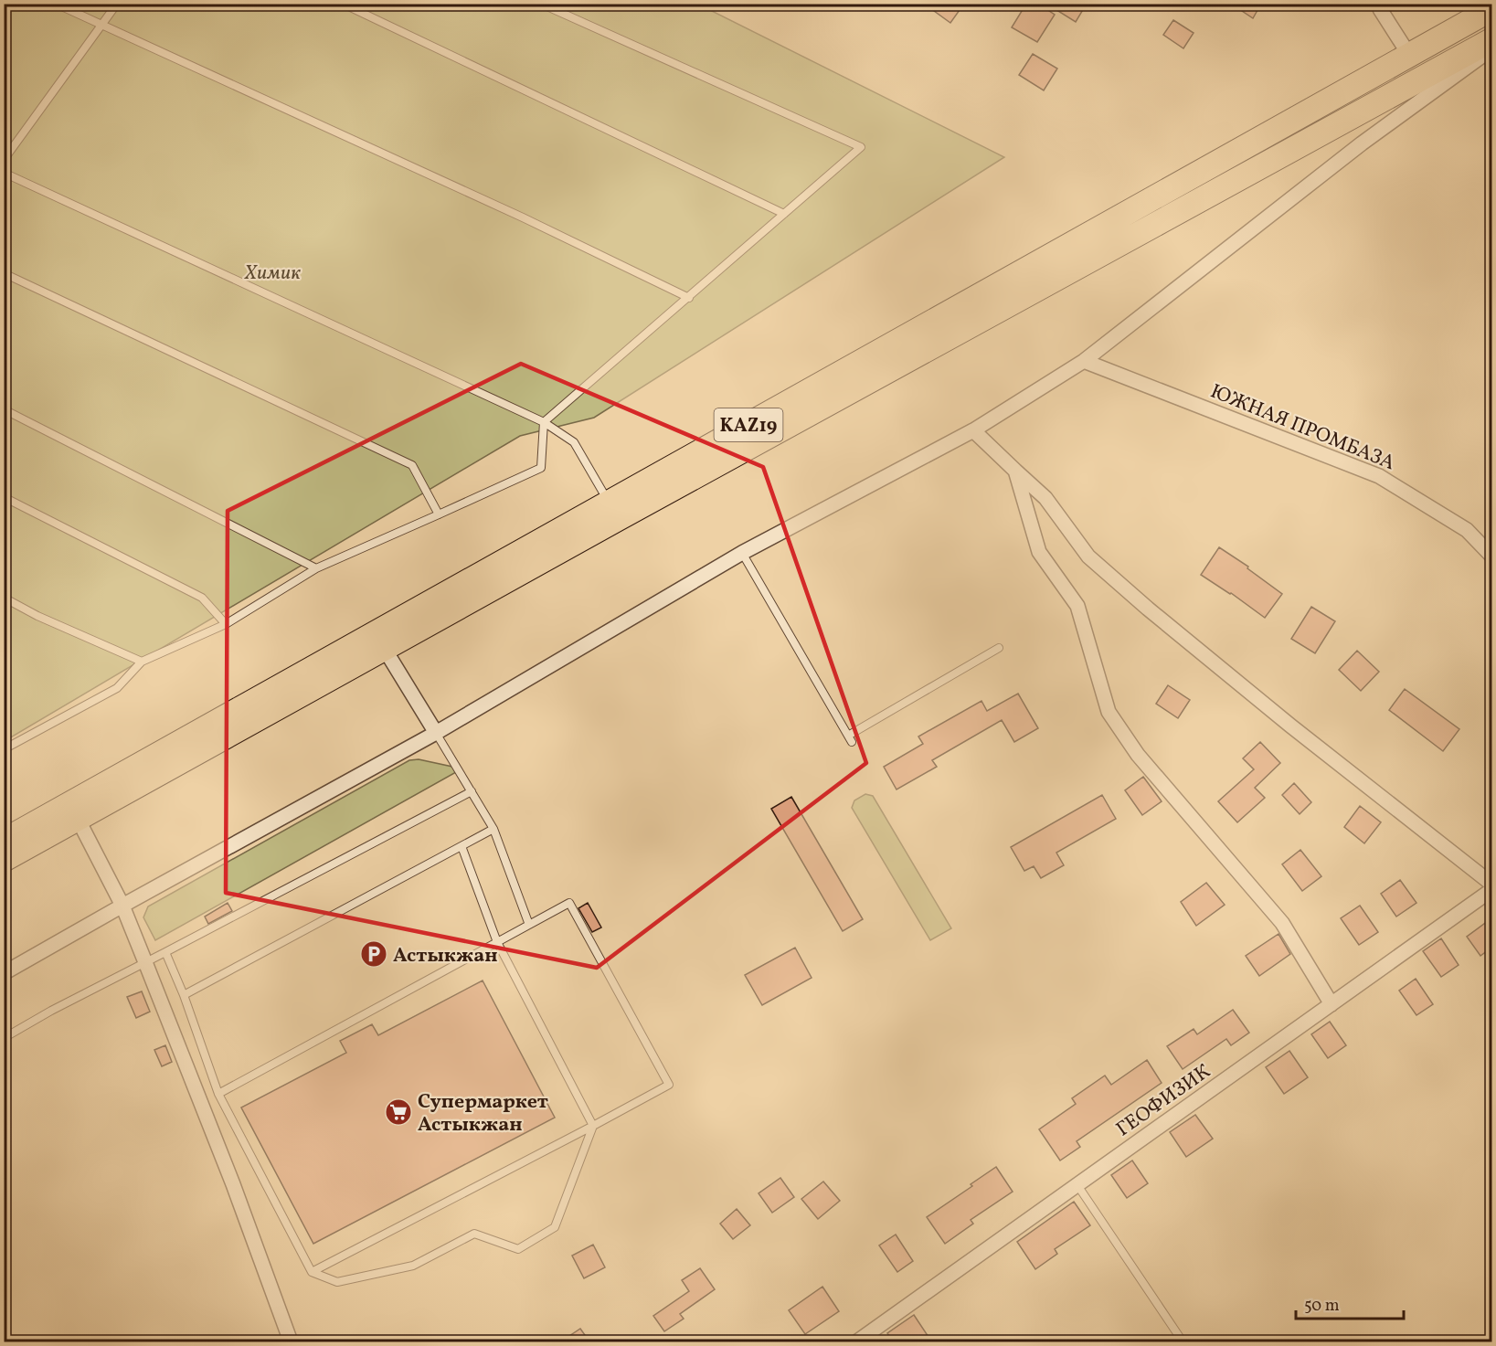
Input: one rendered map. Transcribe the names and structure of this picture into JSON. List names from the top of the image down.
{
  "streets": {
    "highway": ["KAZ19"],
    "street": ["ЮЖНАЯ ПРОМБАЗА", "ГЕОФИЗИК"]
  },
  "parks": ["Химик"],
  "places": {
    "parking": ["Астыкжан"],
    "supermarket": ["Супермаркет Астыкжан"]
  },
  "scale_bar": "50 m"
}
